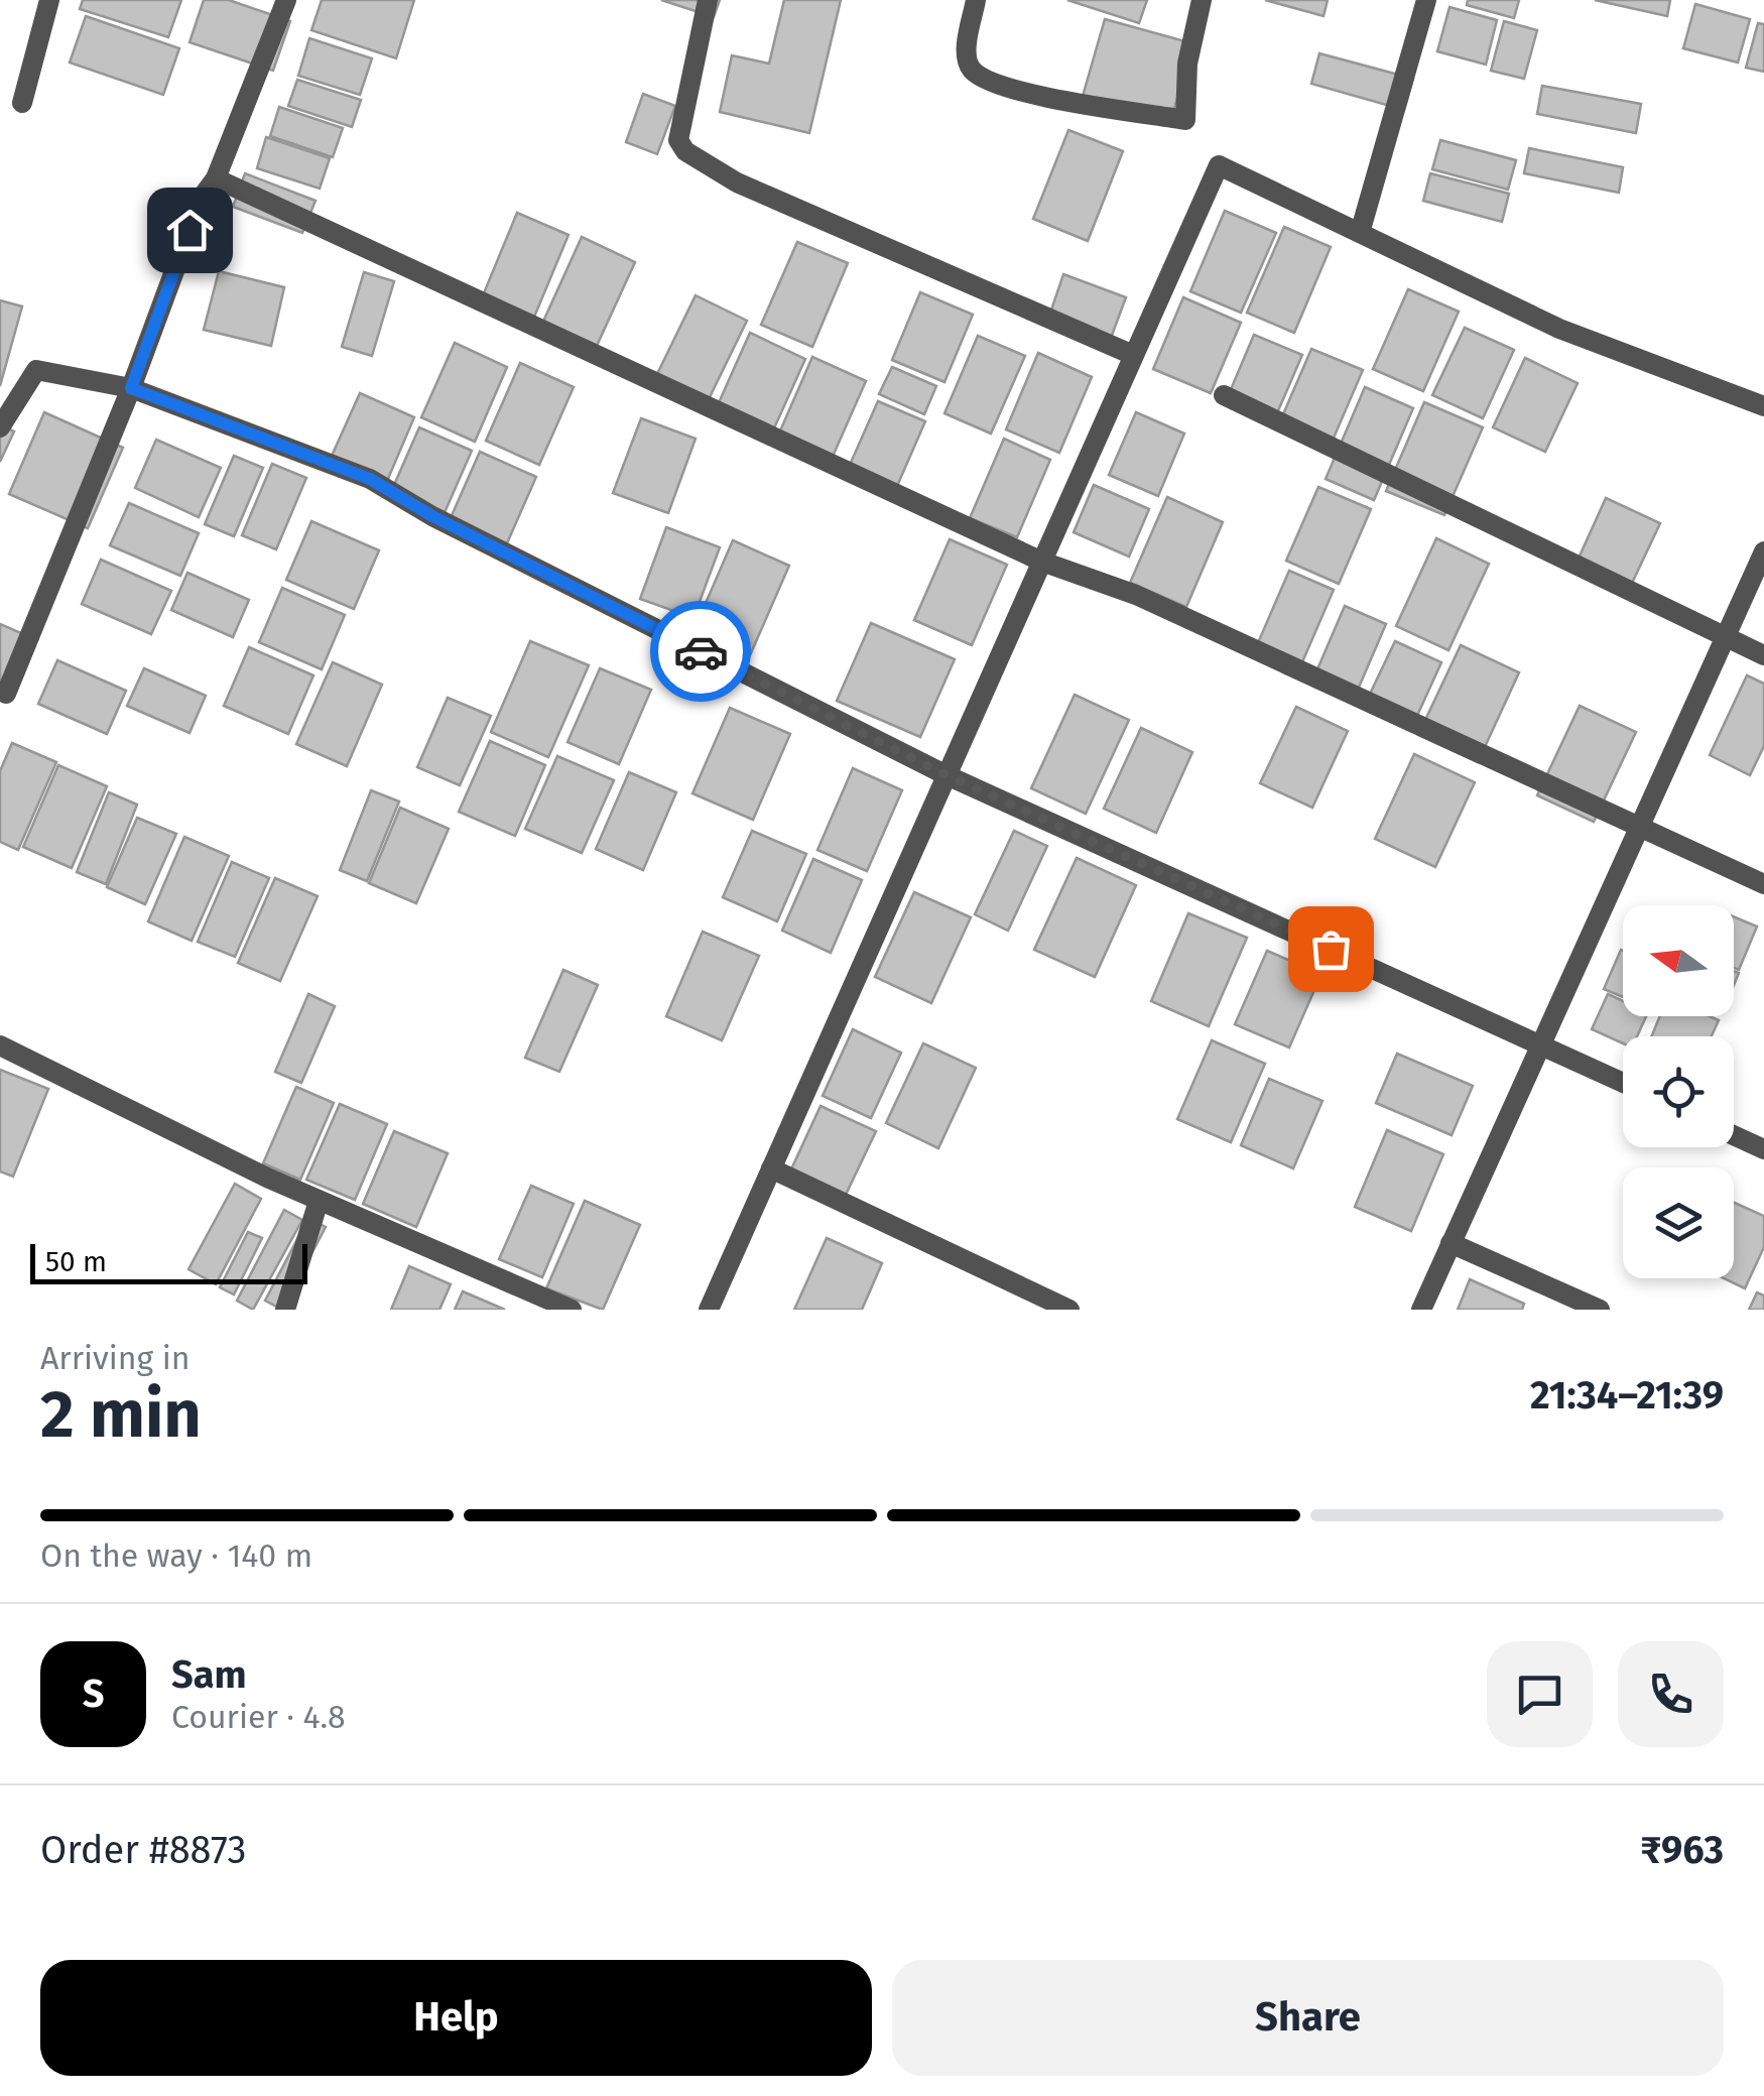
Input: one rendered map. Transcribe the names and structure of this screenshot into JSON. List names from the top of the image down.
{
  "scale_bar": "50 m",
  "north": "left",
  "page": {
    "scale": "50 m",
    "heading": ["2 min", "Arriving in", "21:34–21:39"],
    "panel": [
      "Sam",
      "Courier · 4.8",
      "Order #8873",
      "₹963"
    ],
    "bar": "On the way · 140 m",
    "round": "S",
    "buttons": ["Help", "Share"]
  }
}
